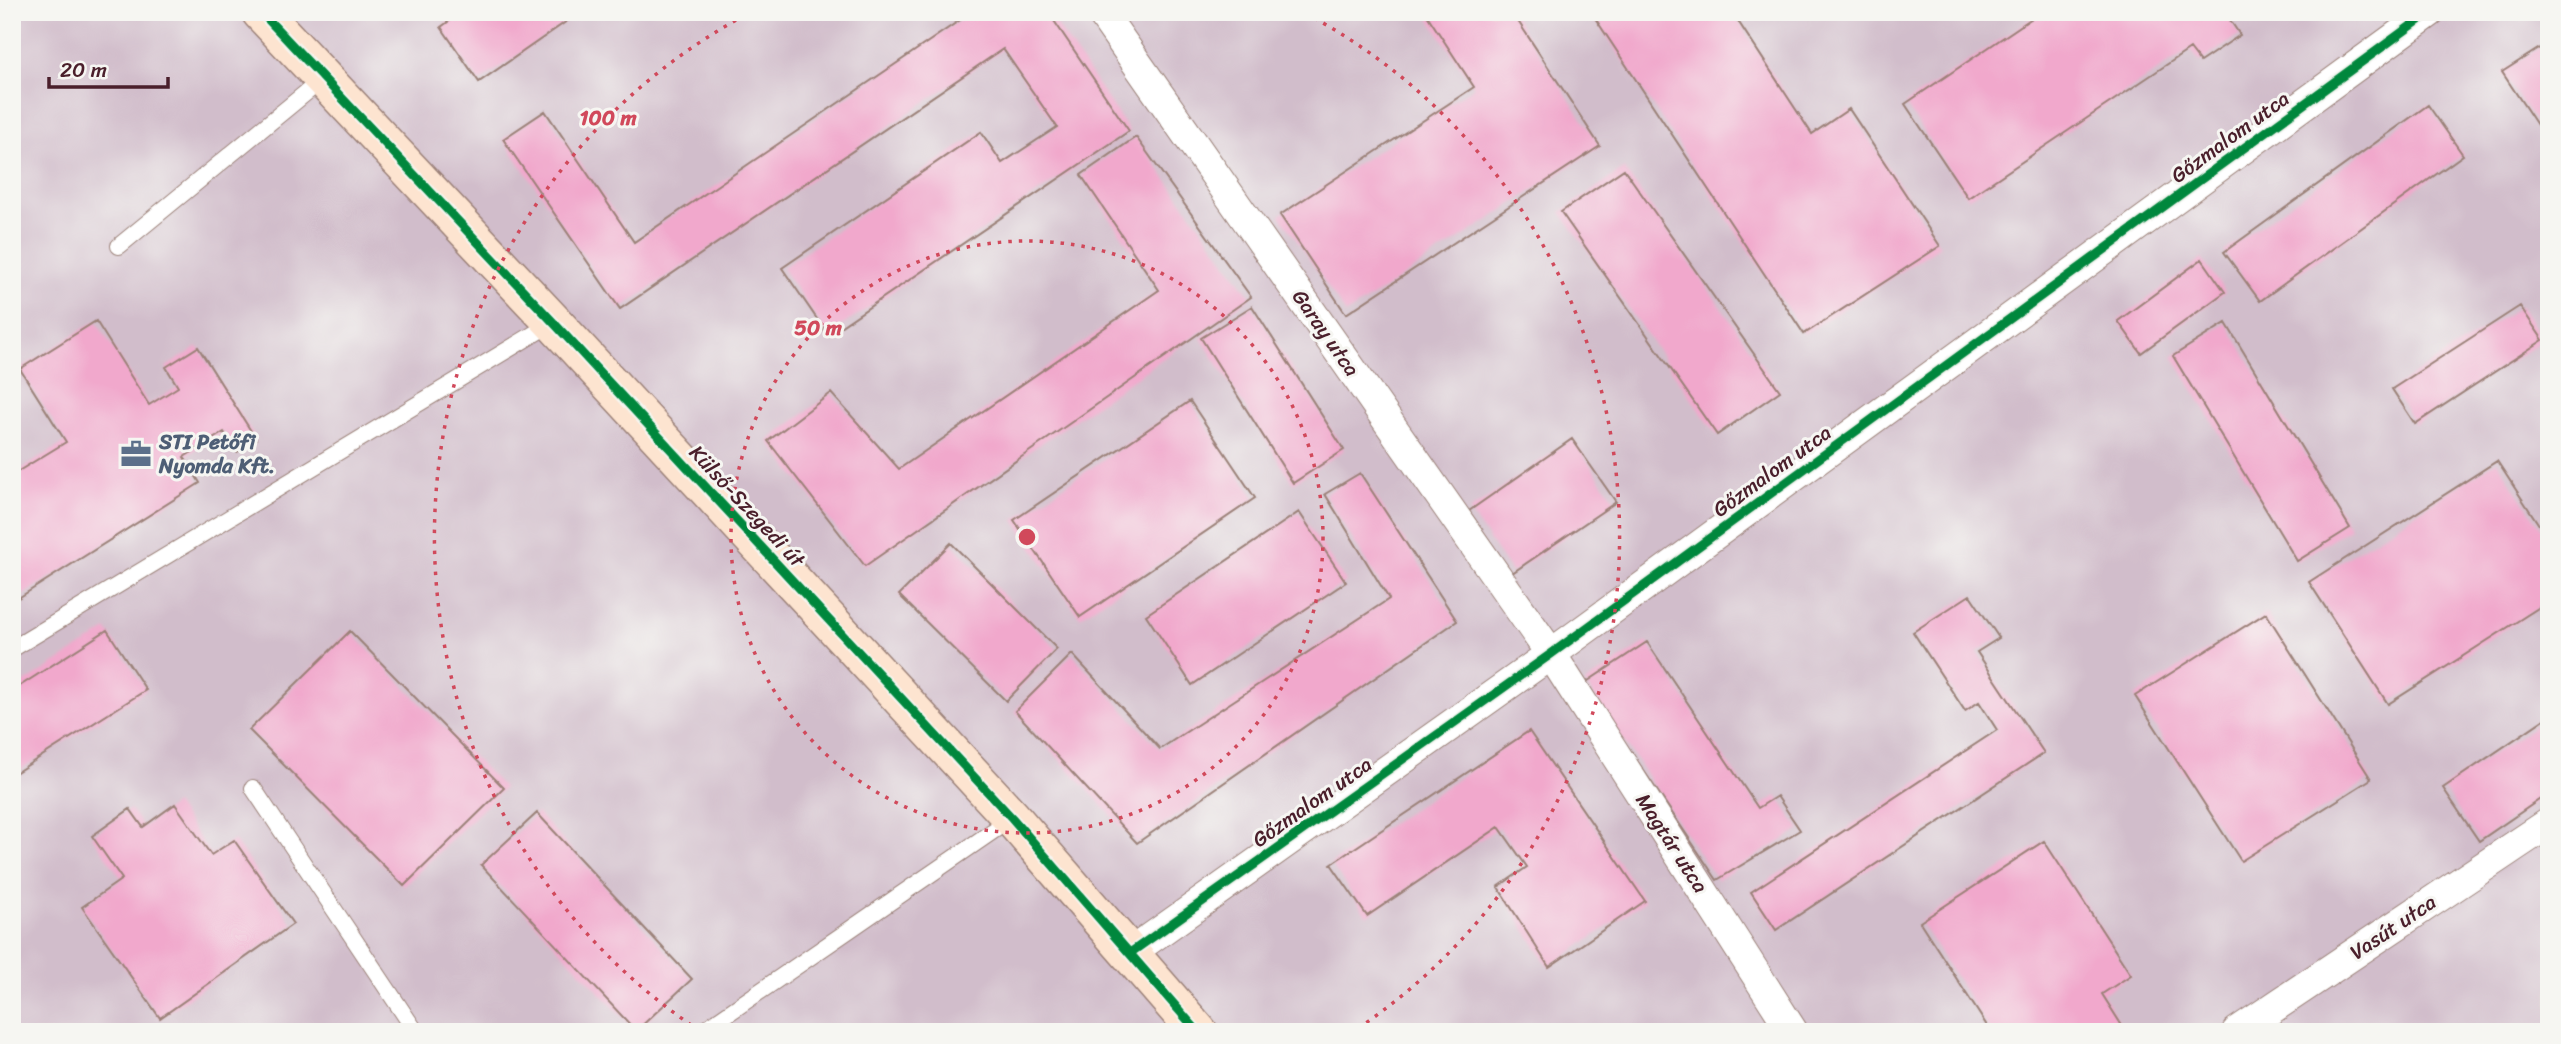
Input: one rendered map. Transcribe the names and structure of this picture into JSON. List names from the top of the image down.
{
  "streets": {
    "street": [
      "Gőzmalom utca",
      "Garay utca",
      "Külső-Szegedi út",
      "Magtár utca",
      "Vasút utca"
    ]
  },
  "crossings": [
    ["Gőzmalom utca", "Garay utca"],
    ["Gőzmalom utca", "Külső-Szegedi út"],
    ["Gőzmalom utca", "Magtár utca"],
    ["Garay utca", "Magtár utca"]
  ],
  "places": {
    "office": ["STI Petőfi Nyomda Kft."]
  },
  "scale_bar": "20 m",
  "rings": ["100 m", "50 m"]
}
